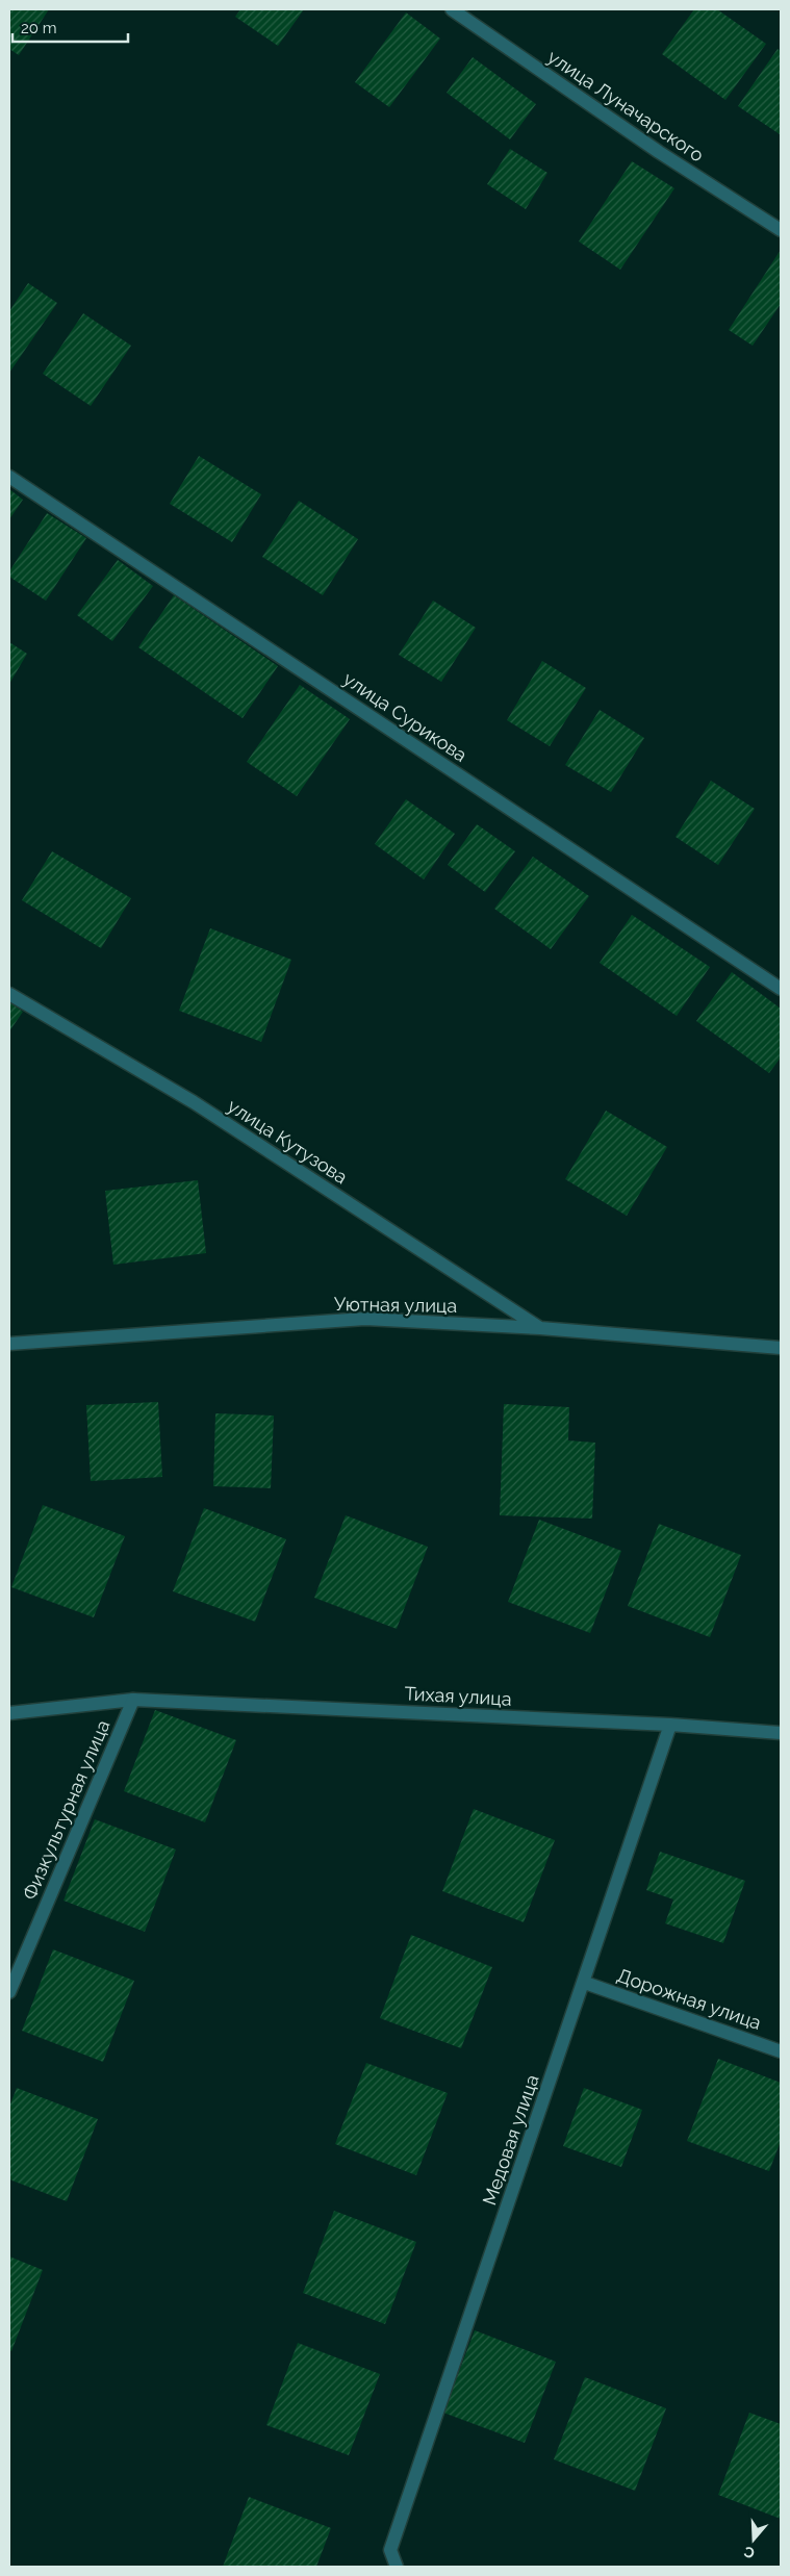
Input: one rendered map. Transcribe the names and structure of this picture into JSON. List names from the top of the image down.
{
  "streets": {
    "street": [
      "улица Луначарского",
      "улица Сурикова",
      "улица Кутузова",
      "Уютная улица",
      "Тихая улица",
      "Физкультурная улица",
      "Дорожная улица",
      "Медовая улица"
    ]
  },
  "crossings": [
    ["улица Кутузова", "Уютная улица"],
    ["Тихая улица", "Физкультурная улица"],
    ["Тихая улица", "Медовая улица"],
    ["Дорожная улица", "Медовая улица"]
  ],
  "scale_bar": "20 m",
  "north": "bottom"
}
